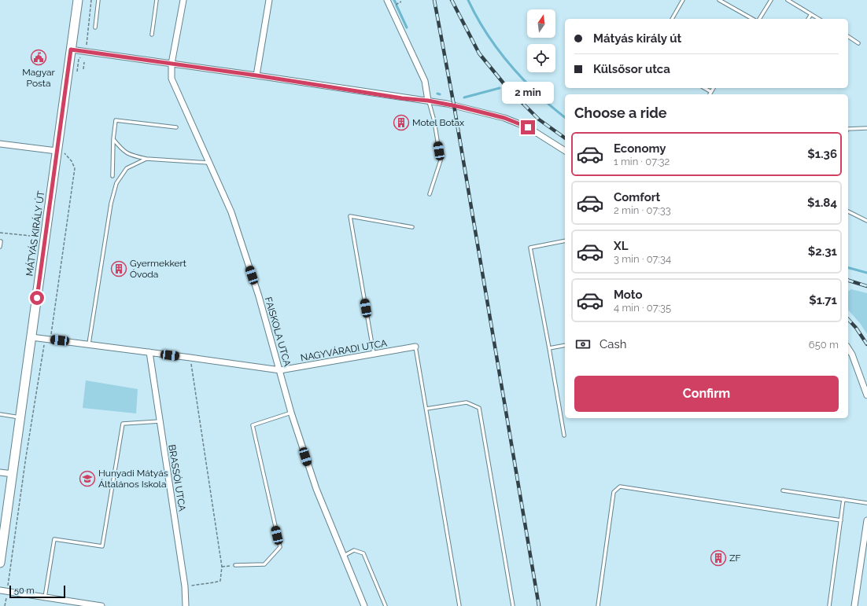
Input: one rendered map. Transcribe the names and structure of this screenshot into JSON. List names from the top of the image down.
{
  "streets": {
    "main road": ["MÁTYÁS KIRÁLY ÚT"],
    "street": ["FAISKOLA UTCA", "NAGYVÁRADI UTCA", "BRASSÓI UTCA"]
  },
  "crossings": [
    ["MÁTYÁS KIRÁLY ÚT", "NAGYVÁRADI UTCA"],
    ["FAISKOLA UTCA", "NAGYVÁRADI UTCA"],
    ["NAGYVÁRADI UTCA", "BRASSÓI UTCA"]
  ],
  "places": {
    "public building": ["Magyar Posta"],
    "building": ["Motel Botax", "Gyermekkert Óvoda", "ZF"],
    "school or university": ["Hunyadi Mátyás Általános Iskola"]
  },
  "scale_bar": "50 m",
  "north": "top",
  "page": {
    "banner": ["Mátyás király út", "Külsősor utca"],
    "bubble": "2 min",
    "heading": "Choose a ride",
    "list": [
      {
        "name": "Economy",
        "note": "1 min · 07:32",
        "value": "$1.36"
      },
      {
        "name": "Comfort",
        "note": "2 min · 07:33",
        "value": "$1.84"
      },
      {
        "name": "XL",
        "note": "3 min · 07:34",
        "value": "$2.31"
      },
      {
        "name": "Moto",
        "note": "4 min · 07:35",
        "value": "$1.71"
      }
    ],
    "pay": ["Cash", "650 m"],
    "buttons": "Confirm",
    "scale": "50 m"
  }
}
